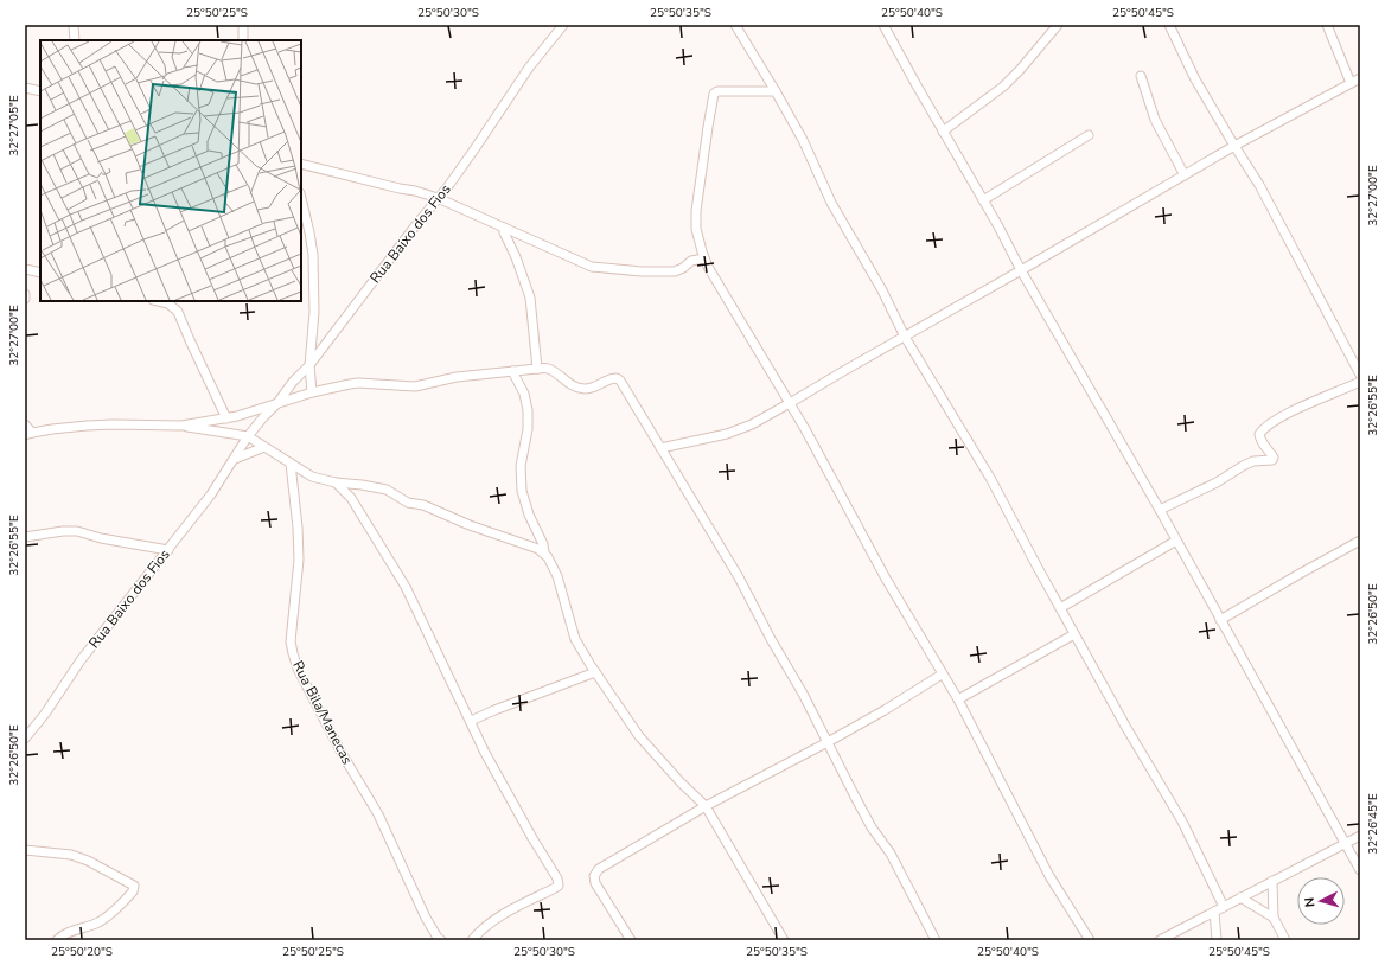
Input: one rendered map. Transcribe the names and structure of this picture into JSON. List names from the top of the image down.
{
  "streets": {
    "street": ["Rua Baixo dos Fios", "Rua Bila/Manecas"]
  },
  "north": "left",
  "coordinates": [
    "25°50'25\"S",
    "25°50'30\"S",
    "25°50'35\"S",
    "25°50'40\"S",
    "25°50'45\"S",
    "32°27'05\"E",
    "32°27'00\"E",
    "32°26'55\"E",
    "32°26'50\"E",
    "32°26'45\"E",
    "25°50'20\"S"
  ]
}
